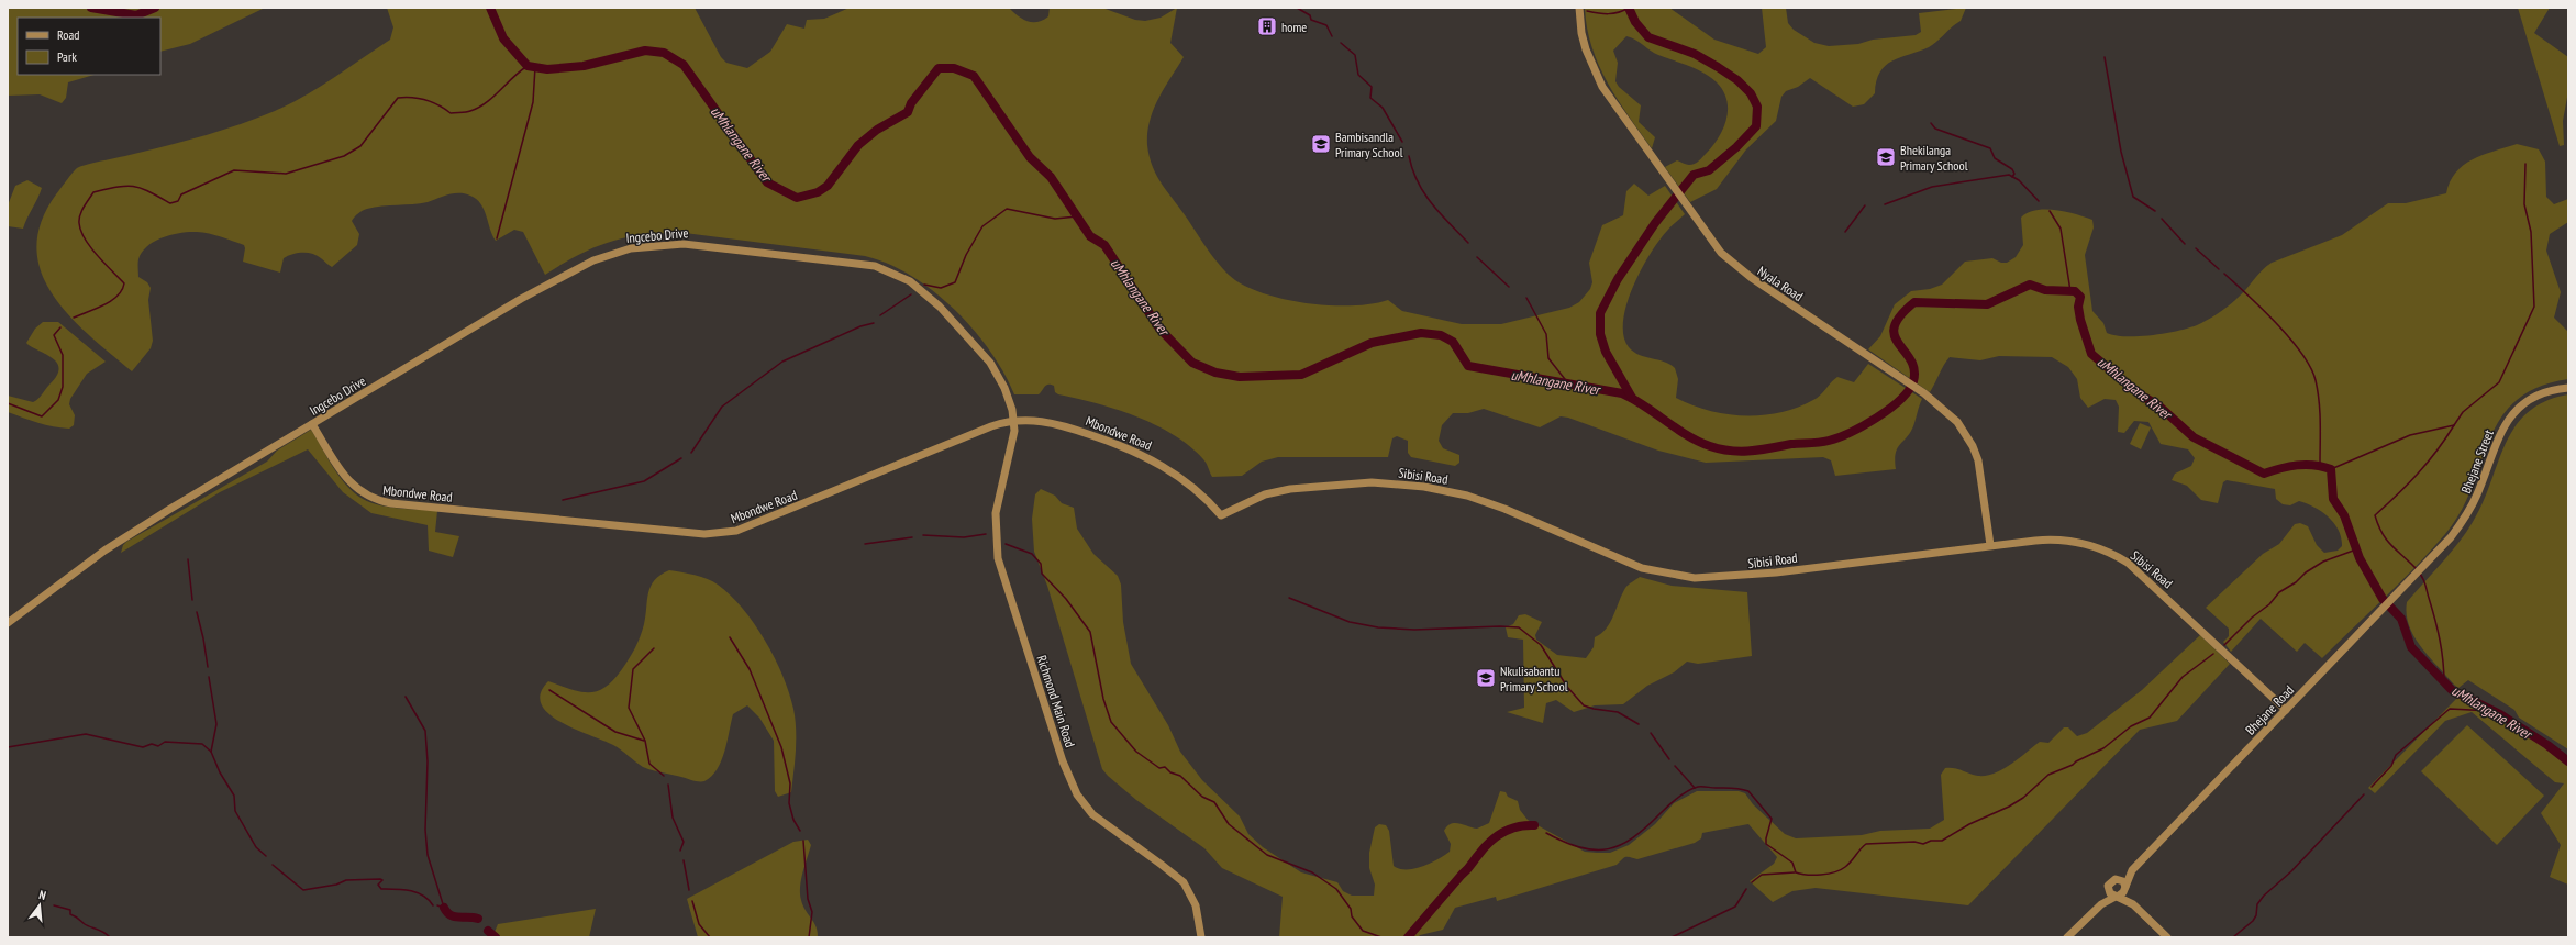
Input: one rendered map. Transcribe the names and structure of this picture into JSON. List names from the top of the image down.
{
  "streets": {
    "street": [
      "Ingcebo Drive",
      "Nyala Road",
      "Mbondwe Road",
      "Bhejane Street",
      "Sibisi Road",
      "Richmond Main Road",
      "Bhejane Road"
    ]
  },
  "crossings": [
    ["Ingcebo Drive", "Mbondwe Road"],
    ["Ingcebo Drive", "Richmond Main Road"],
    ["Nyala Road", "Sibisi Road"],
    ["Mbondwe Road", "Sibisi Road"],
    ["Mbondwe Road", "Richmond Main Road"],
    ["Bhejane Street", "Bhejane Road"],
    ["Sibisi Road", "Bhejane Road"]
  ],
  "water": ["uMhlangane River"],
  "places": {
    "building": ["home"],
    "school or university": ["Bambisandla Primary School", "Bhekilanga Primary School", "Nkulisabantu Primary School"]
  },
  "legend": ["Road", "Park"],
  "north": "top"
}
